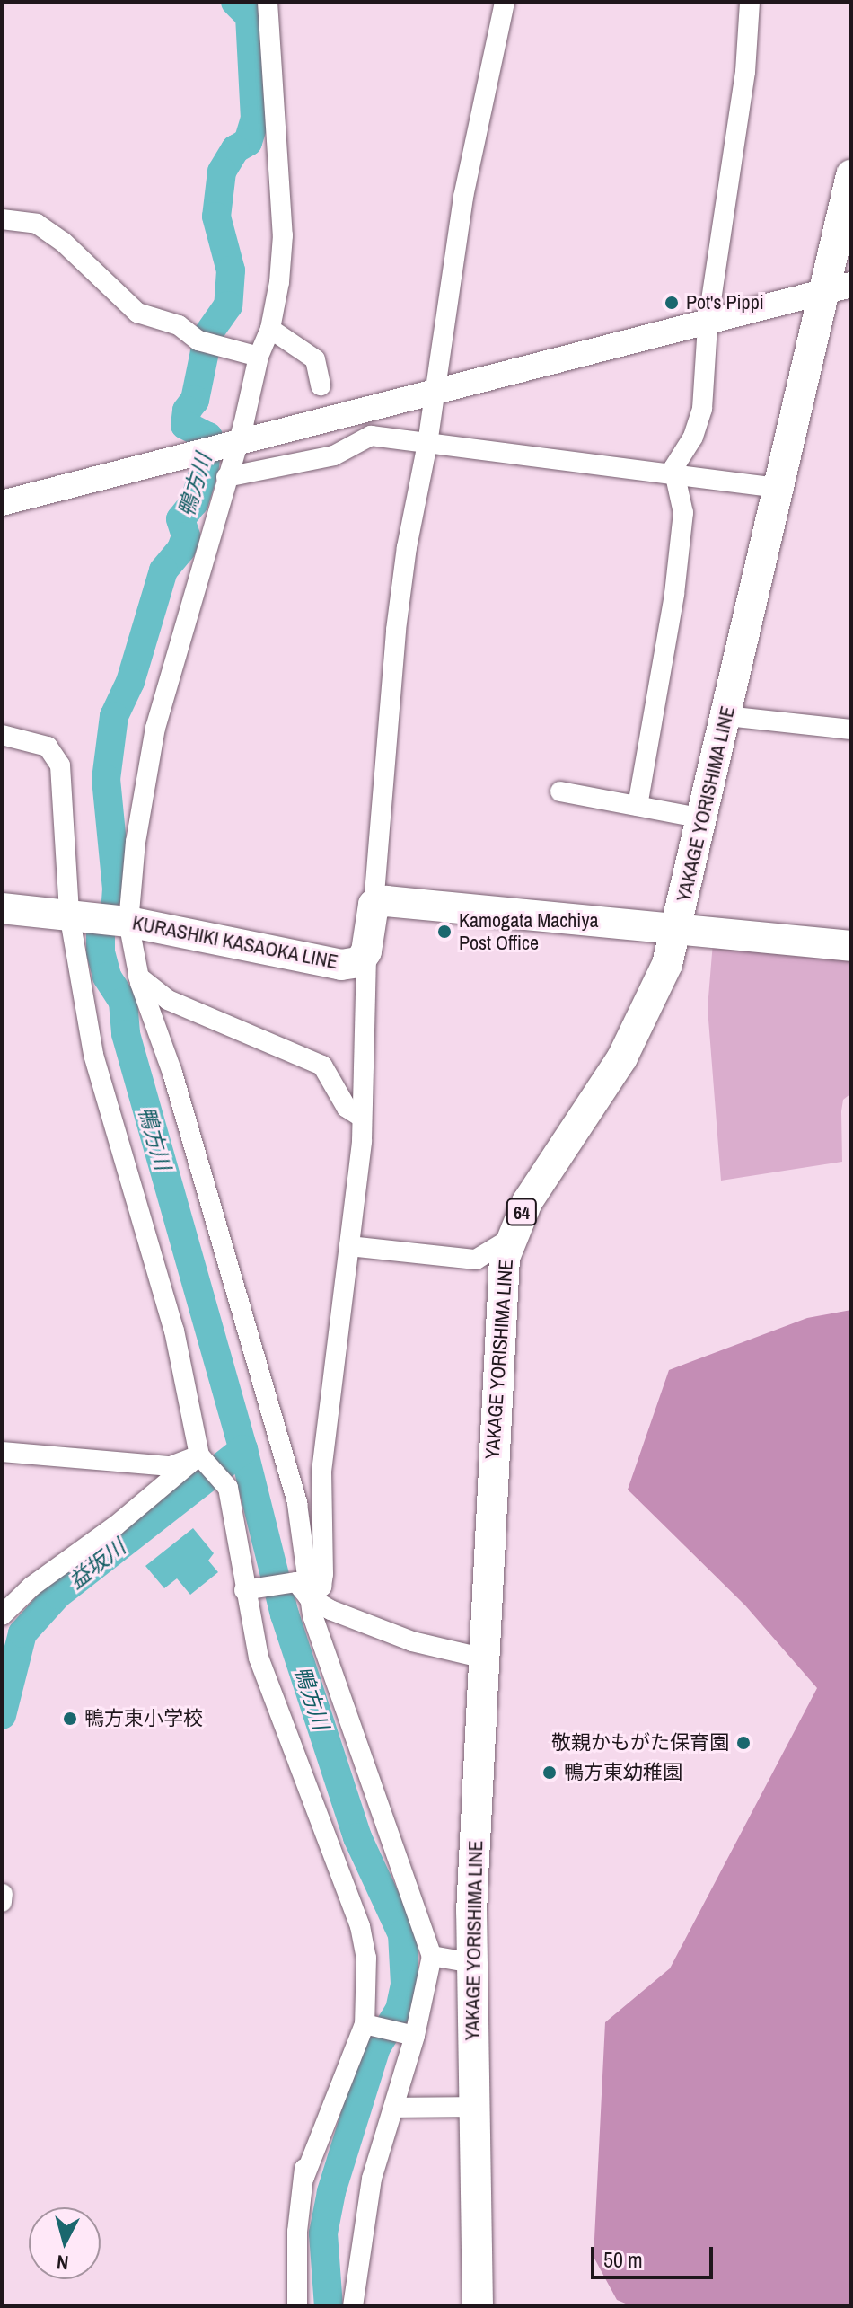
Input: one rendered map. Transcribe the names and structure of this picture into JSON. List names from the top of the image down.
{
  "streets": {
    "main road": ["YAKAGE YORISHIMA LINE", "KURASHIKI KASAOKA LINE", "64"]
  },
  "water": ["鴨方川", "益坂川"],
  "places": [
    "Pot's Pippi",
    "Kamogata Machiya Post Office",
    "鴨方東小学校",
    "敬親かもがた保育園",
    "鴨方東幼稚園"
  ],
  "scale_bar": "50 m",
  "north": "bottom"
}
